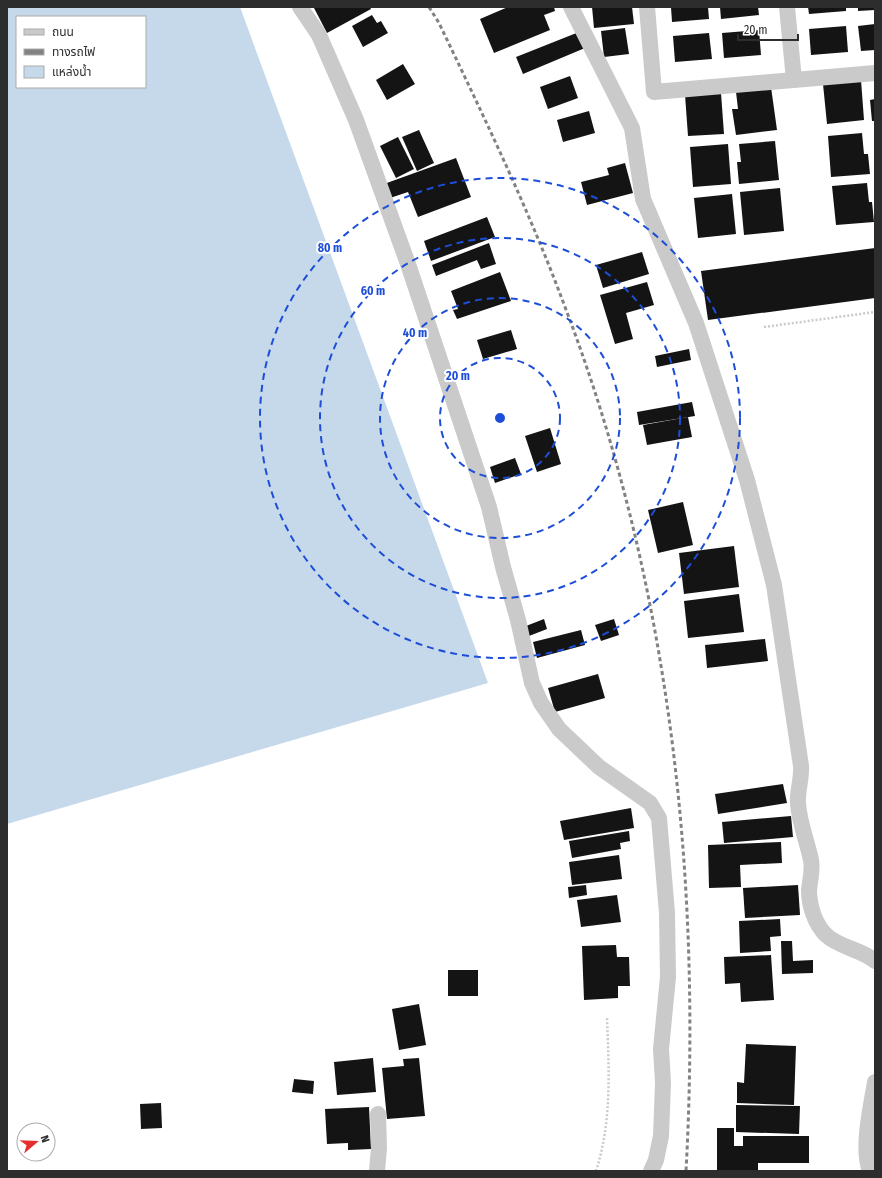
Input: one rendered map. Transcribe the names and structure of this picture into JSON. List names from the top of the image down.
{
  "legend": ["ถนน", "ทางรถไฟ", "แหล่งน้ำ"],
  "scale_bar": "20 m",
  "north": "right",
  "rings": [
    "80 m",
    "60 m",
    "40 m",
    "20 m"
  ]
}
